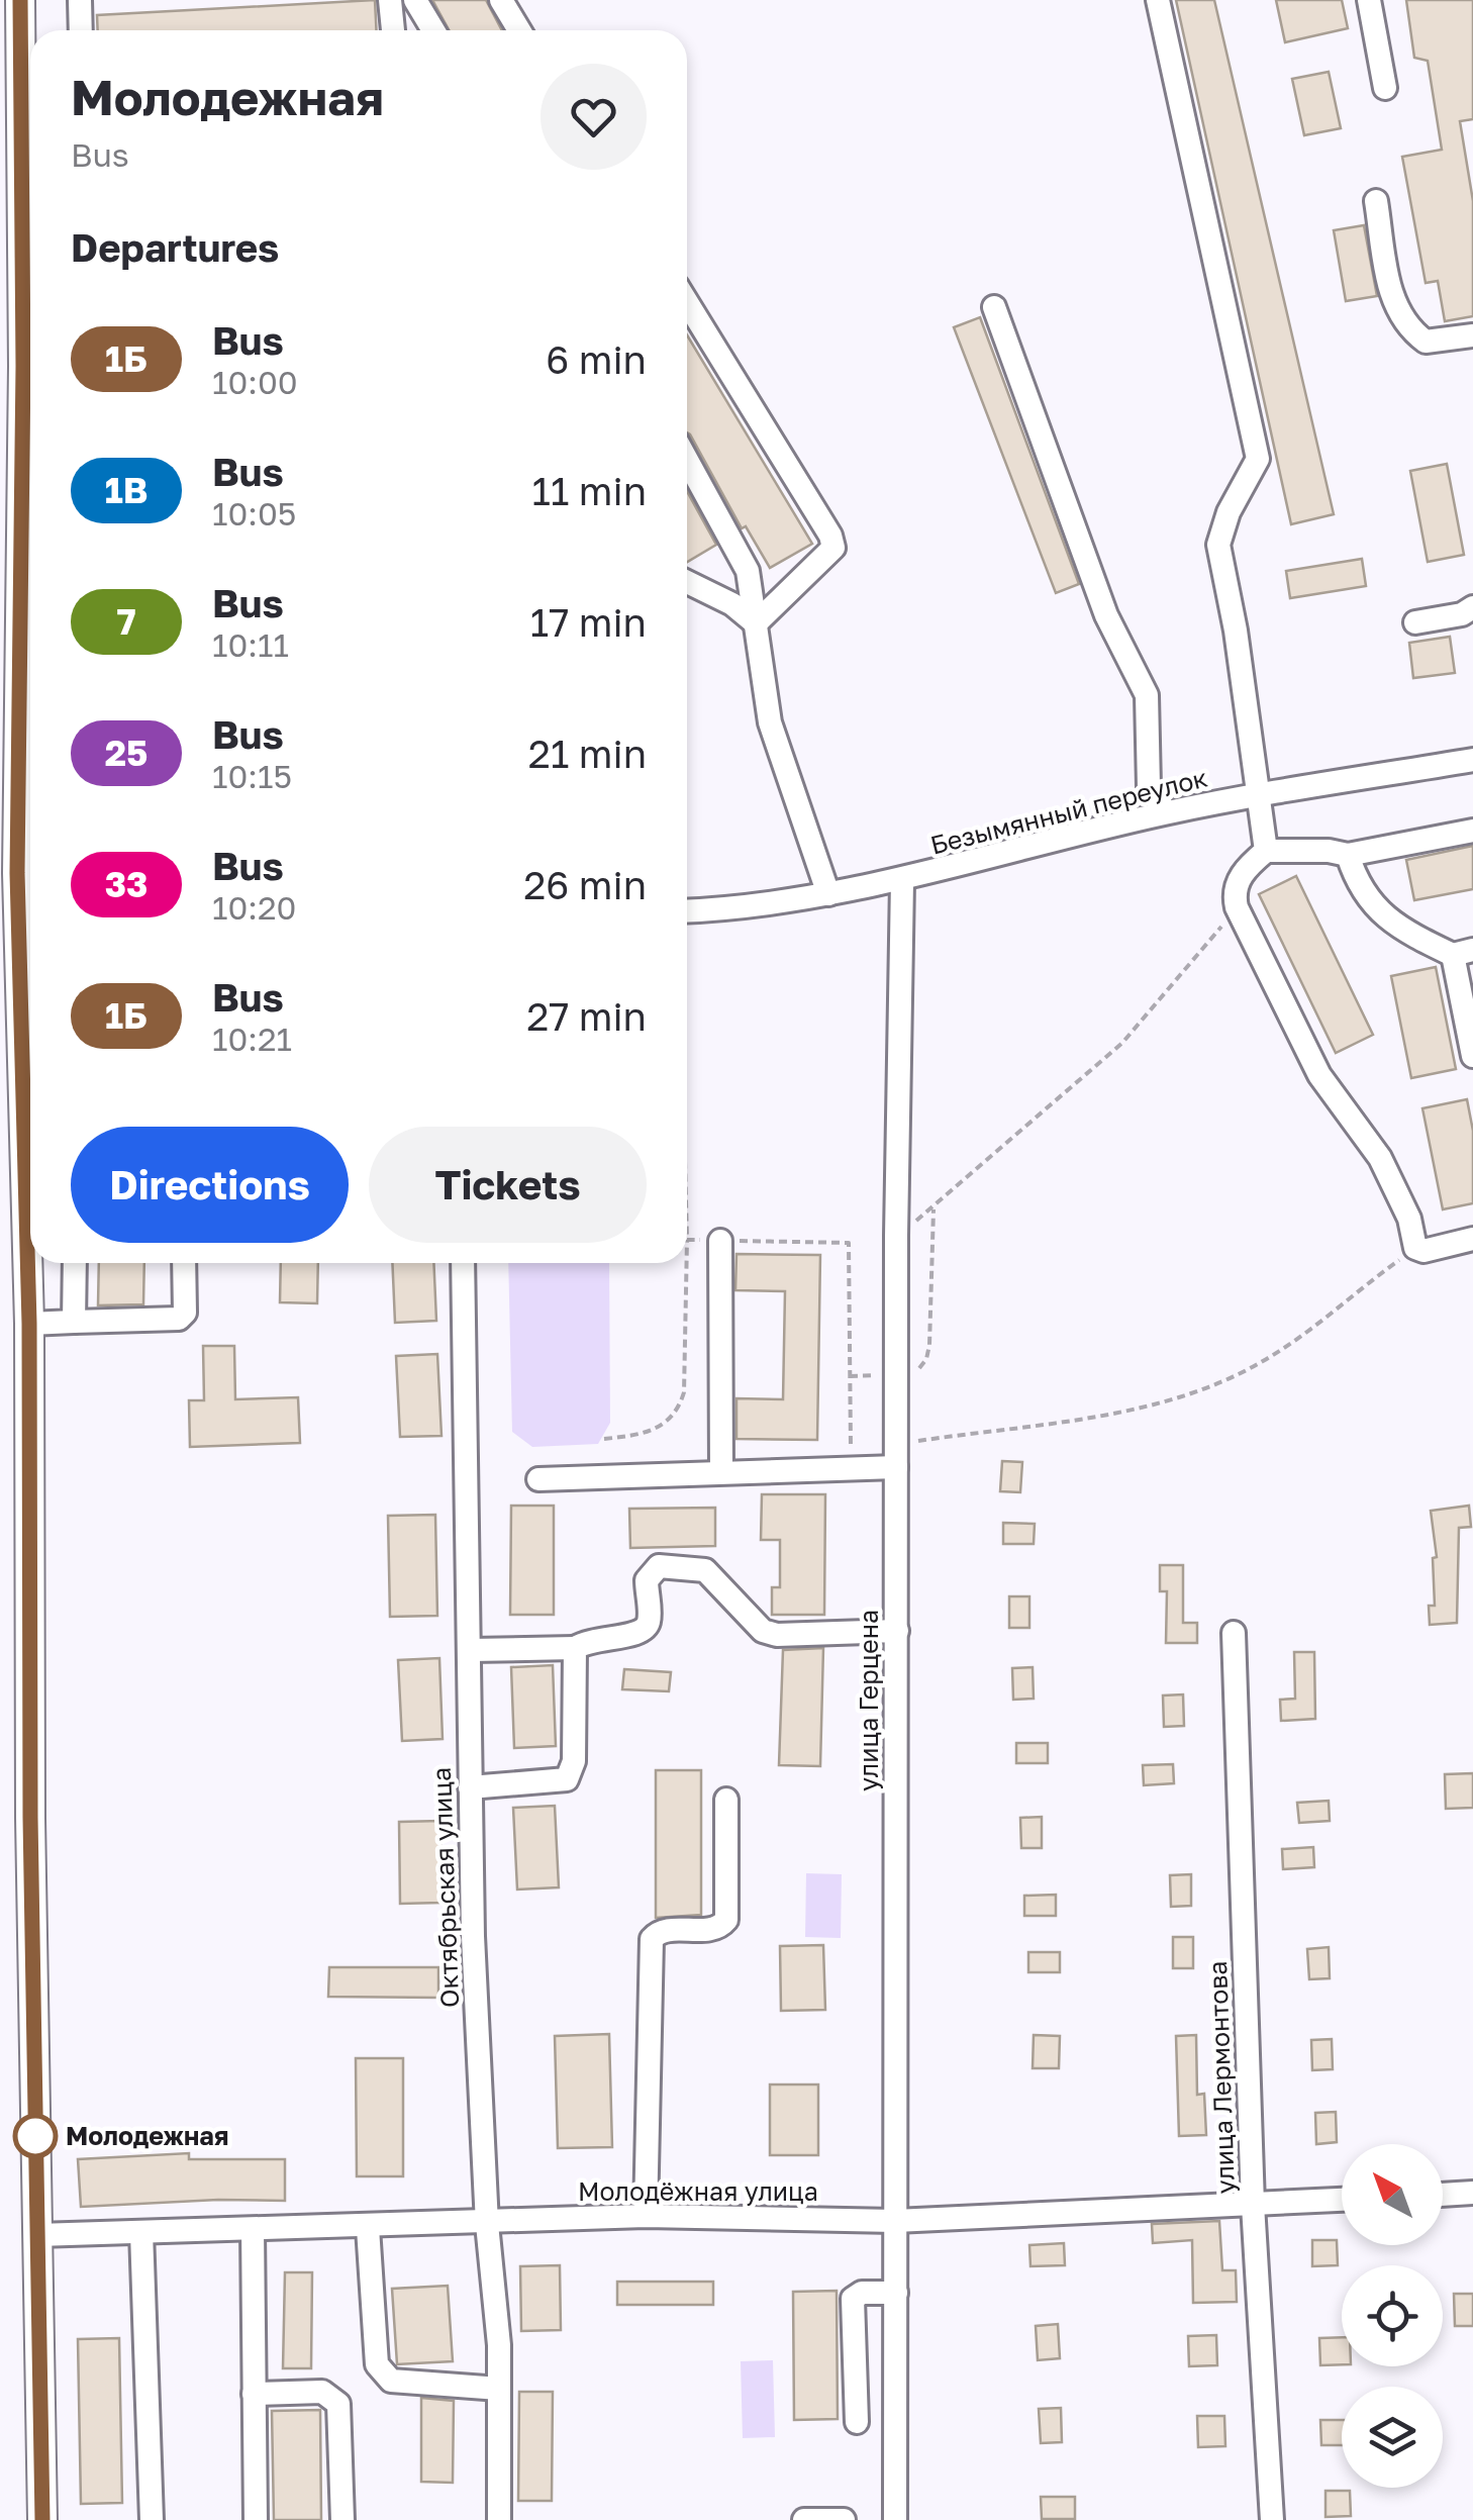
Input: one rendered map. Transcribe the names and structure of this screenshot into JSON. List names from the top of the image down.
{
  "streets": {
    "street": [
      "Безымянный переулок",
      "улица Герцена",
      "Октябрьская улица",
      "улица Лермонтова",
      "Молодёжная улица"
    ]
  },
  "crossings": [
    ["Безымянный переулок", "улица Герцена"],
    ["улица Герцена", "Молодёжная улица"],
    ["Октябрьская улица", "Молодёжная улица"],
    ["улица Лермонтова", "Молодёжная улица"]
  ],
  "places": ["Молодежная"],
  "lines": ["bus line 1Б"],
  "north": "top left",
  "page": {
    "heading": [
      ["Молодежная", "Bus"],
      "Departures"
    ],
    "list": [
      {
        "mark": "1Б",
        "name": "Bus",
        "note": "10:00",
        "value": "6 min"
      },
      {
        "mark": "1В",
        "name": "Bus",
        "note": "10:05",
        "value": "11 min"
      },
      {
        "mark": "7",
        "name": "Bus",
        "note": "10:11",
        "value": "17 min"
      },
      {
        "mark": "25",
        "name": "Bus",
        "note": "10:15",
        "value": "21 min"
      },
      {
        "mark": "33",
        "name": "Bus",
        "note": "10:20",
        "value": "26 min"
      },
      {
        "mark": "1Б",
        "name": "Bus",
        "note": "10:21",
        "value": "27 min"
      }
    ],
    "buttons": ["Directions", "Tickets"]
  }
}
